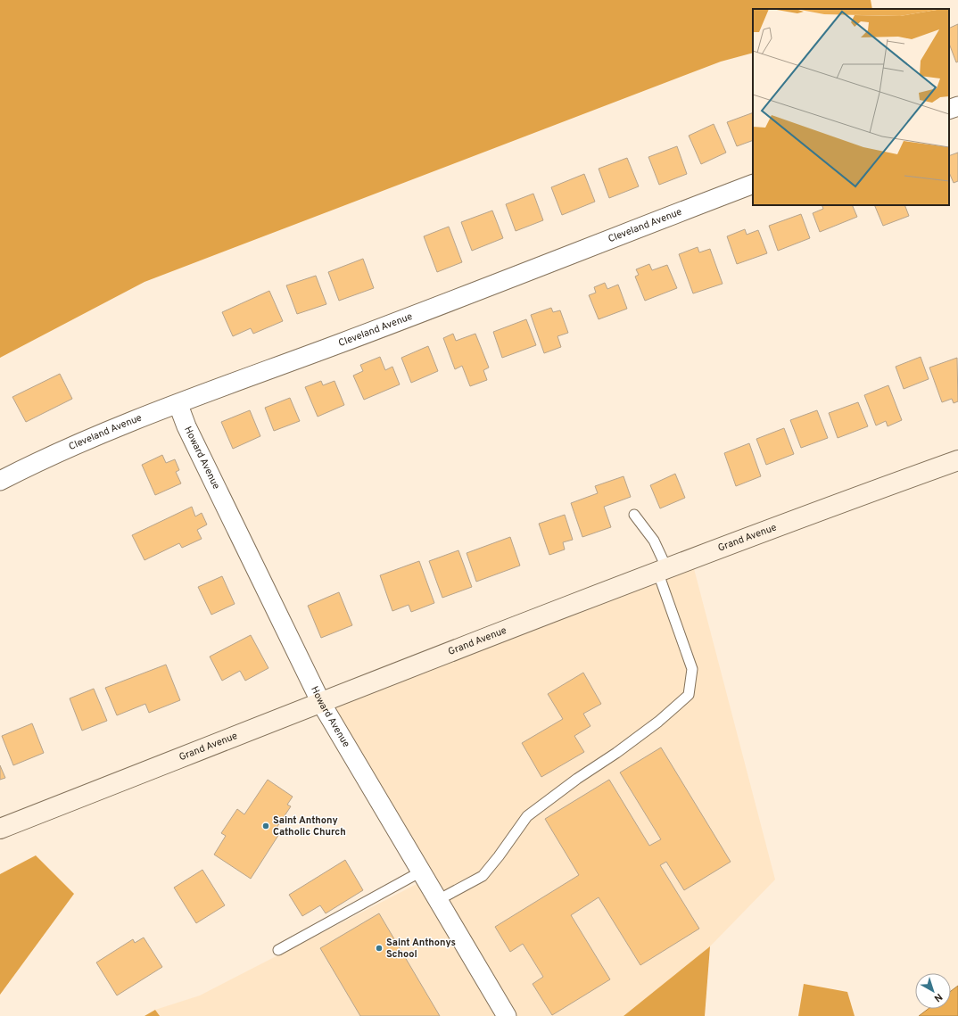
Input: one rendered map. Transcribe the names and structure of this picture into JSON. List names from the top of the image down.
{
  "streets": {
    "street": ["Cleveland Avenue", "Howard Avenue", "Grand Avenue"]
  },
  "crossings": [
    ["Cleveland Avenue", "Howard Avenue"],
    ["Howard Avenue", "Grand Avenue"]
  ],
  "places": ["Saint Anthony Catholic Church", "Saint Anthonys School"],
  "north": "bottom right"
}
